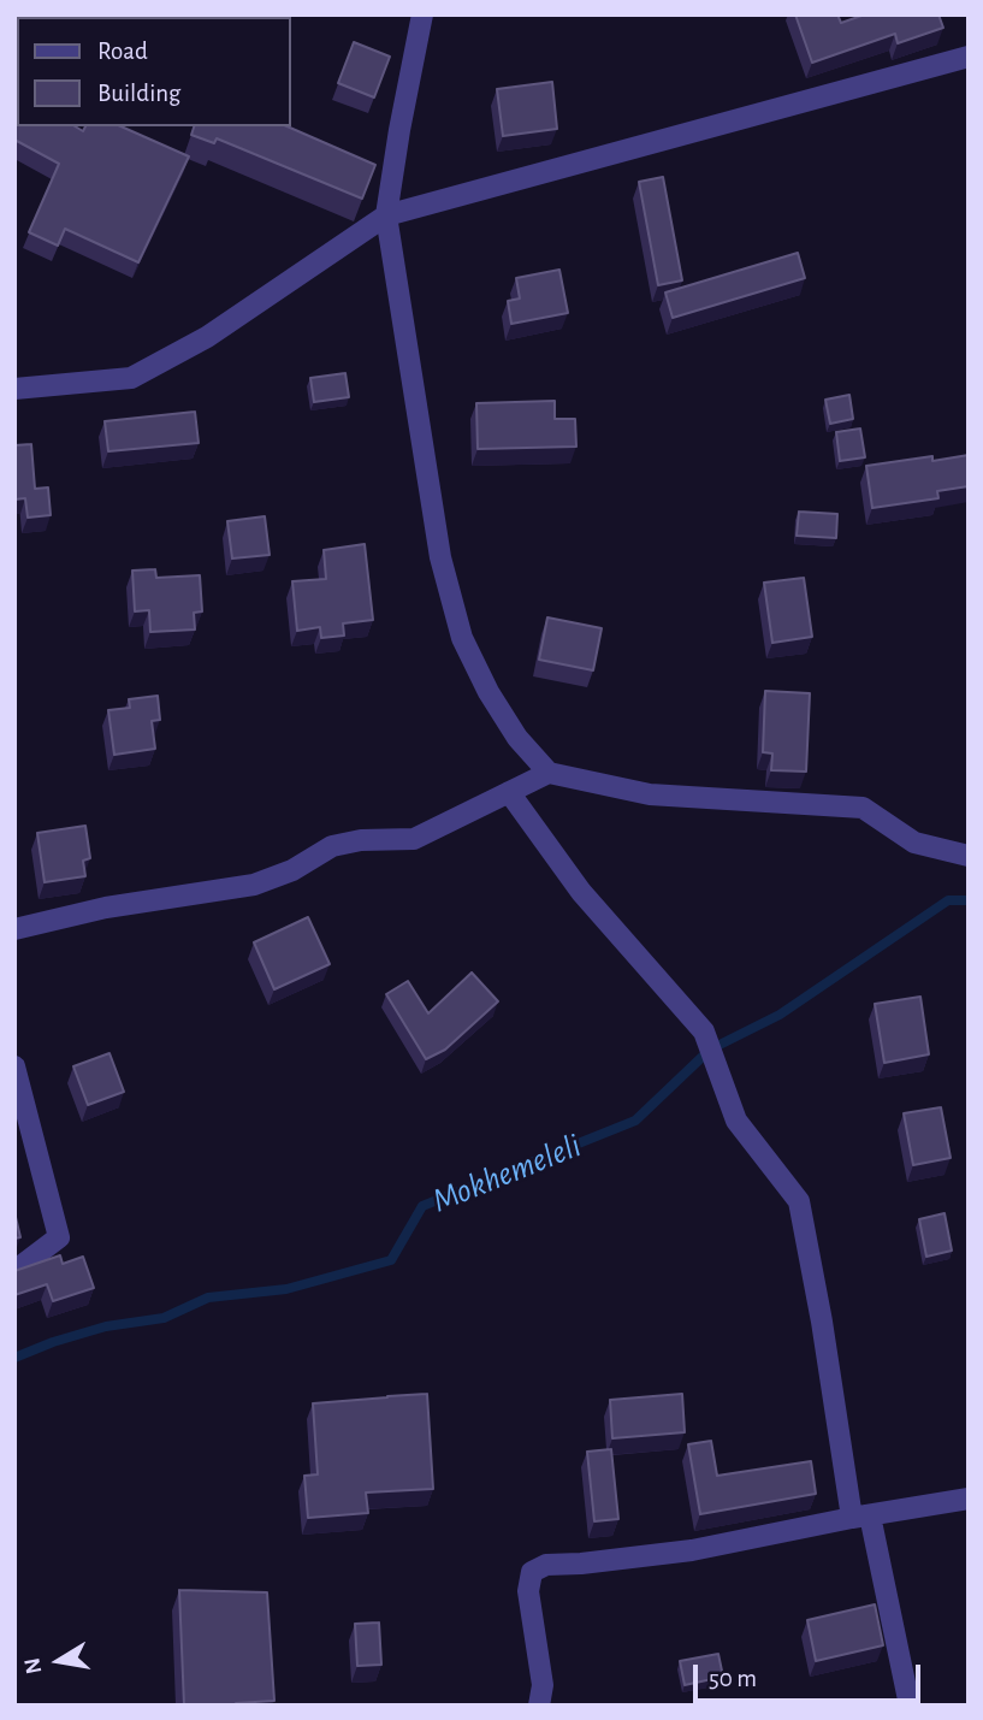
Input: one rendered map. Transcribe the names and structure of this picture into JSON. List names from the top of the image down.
{
  "water": ["Mokhemeleli"],
  "legend": ["Road", "Building"],
  "scale_bar": "50 m",
  "north": "left"
}
